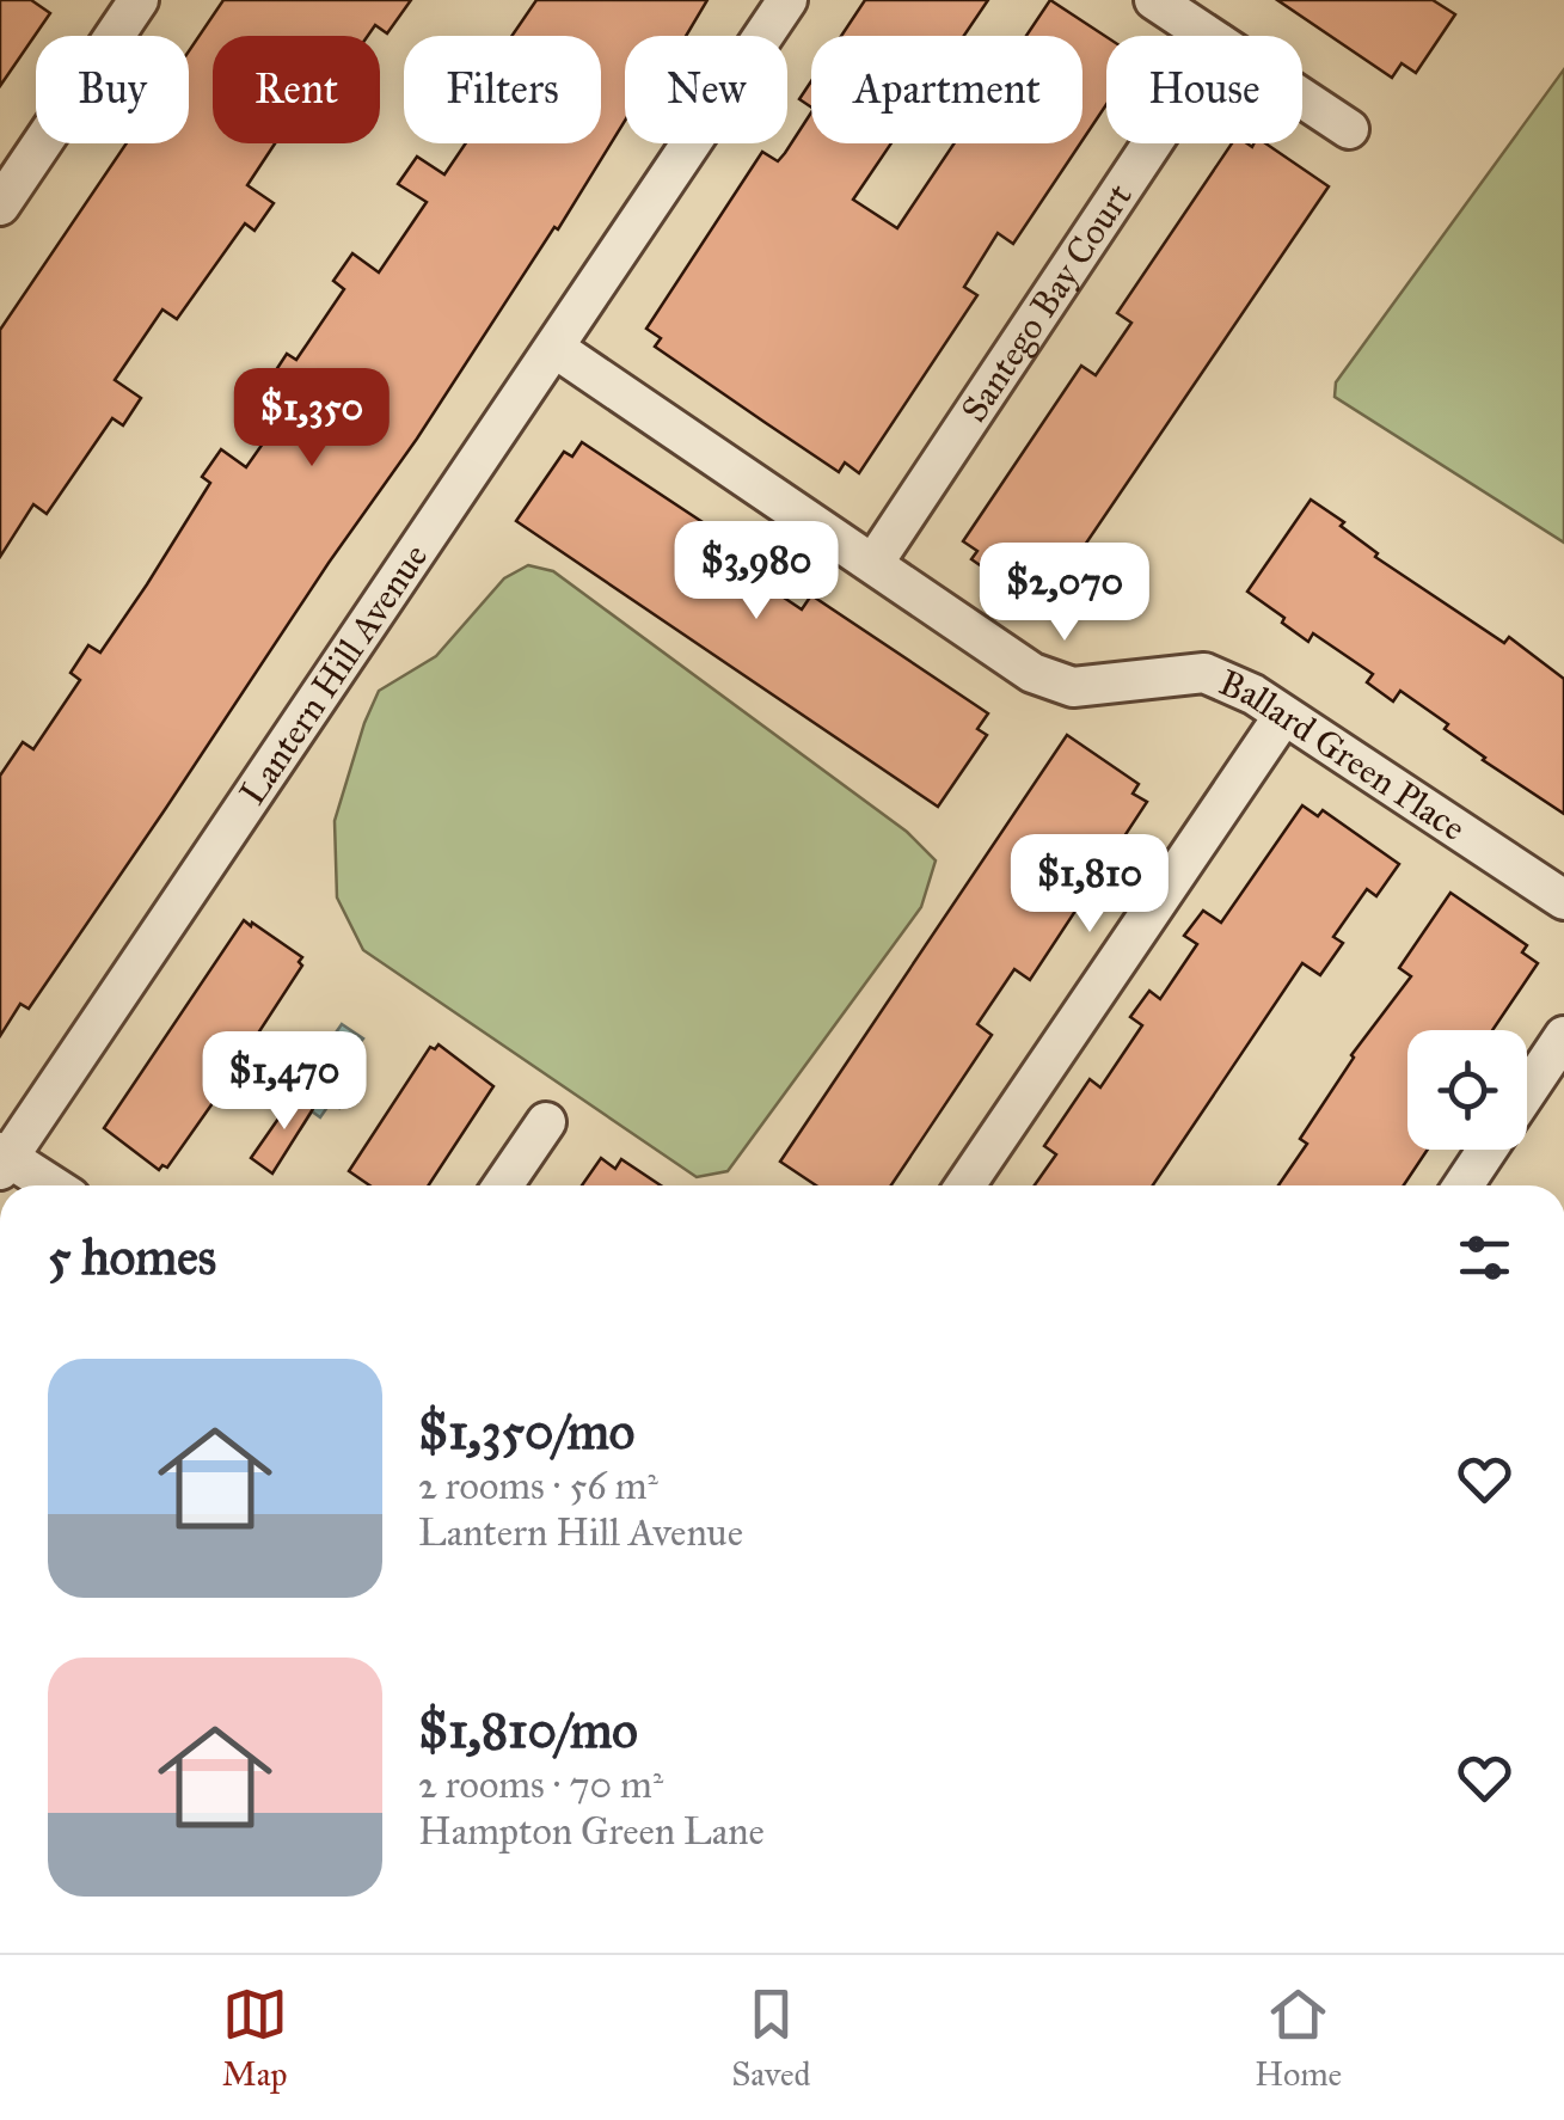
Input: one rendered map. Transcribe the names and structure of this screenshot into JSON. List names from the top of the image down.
{
  "streets": {
    "street": ["Santego Bay Court", "Lantern Hill Avenue", "Ballard Green Place"]
  },
  "crossings": [
    ["Santego Bay Court", "Ballard Green Place"],
    ["Lantern Hill Avenue", "Ballard Green Place"]
  ],
  "page": {
    "chip": [
      "Buy",
      "Rent",
      "Filters",
      "New",
      "Apartment",
      "House"
    ],
    "price": [
      "$1,350",
      "$3,980",
      "$2,070",
      "$1,810",
      "$1,470"
    ],
    "heading": "5 homes",
    "list": [
      {
        "name": "$1,350/mo",
        "note": "2 rooms · 56 m² · Lantern Hill Avenue"
      },
      {
        "name": "$1,810/mo",
        "note": "2 rooms · 70 m² · Hampton Green Lane"
      }
    ],
    "tabs": ["Map", "Saved", "Home"]
  }
}
